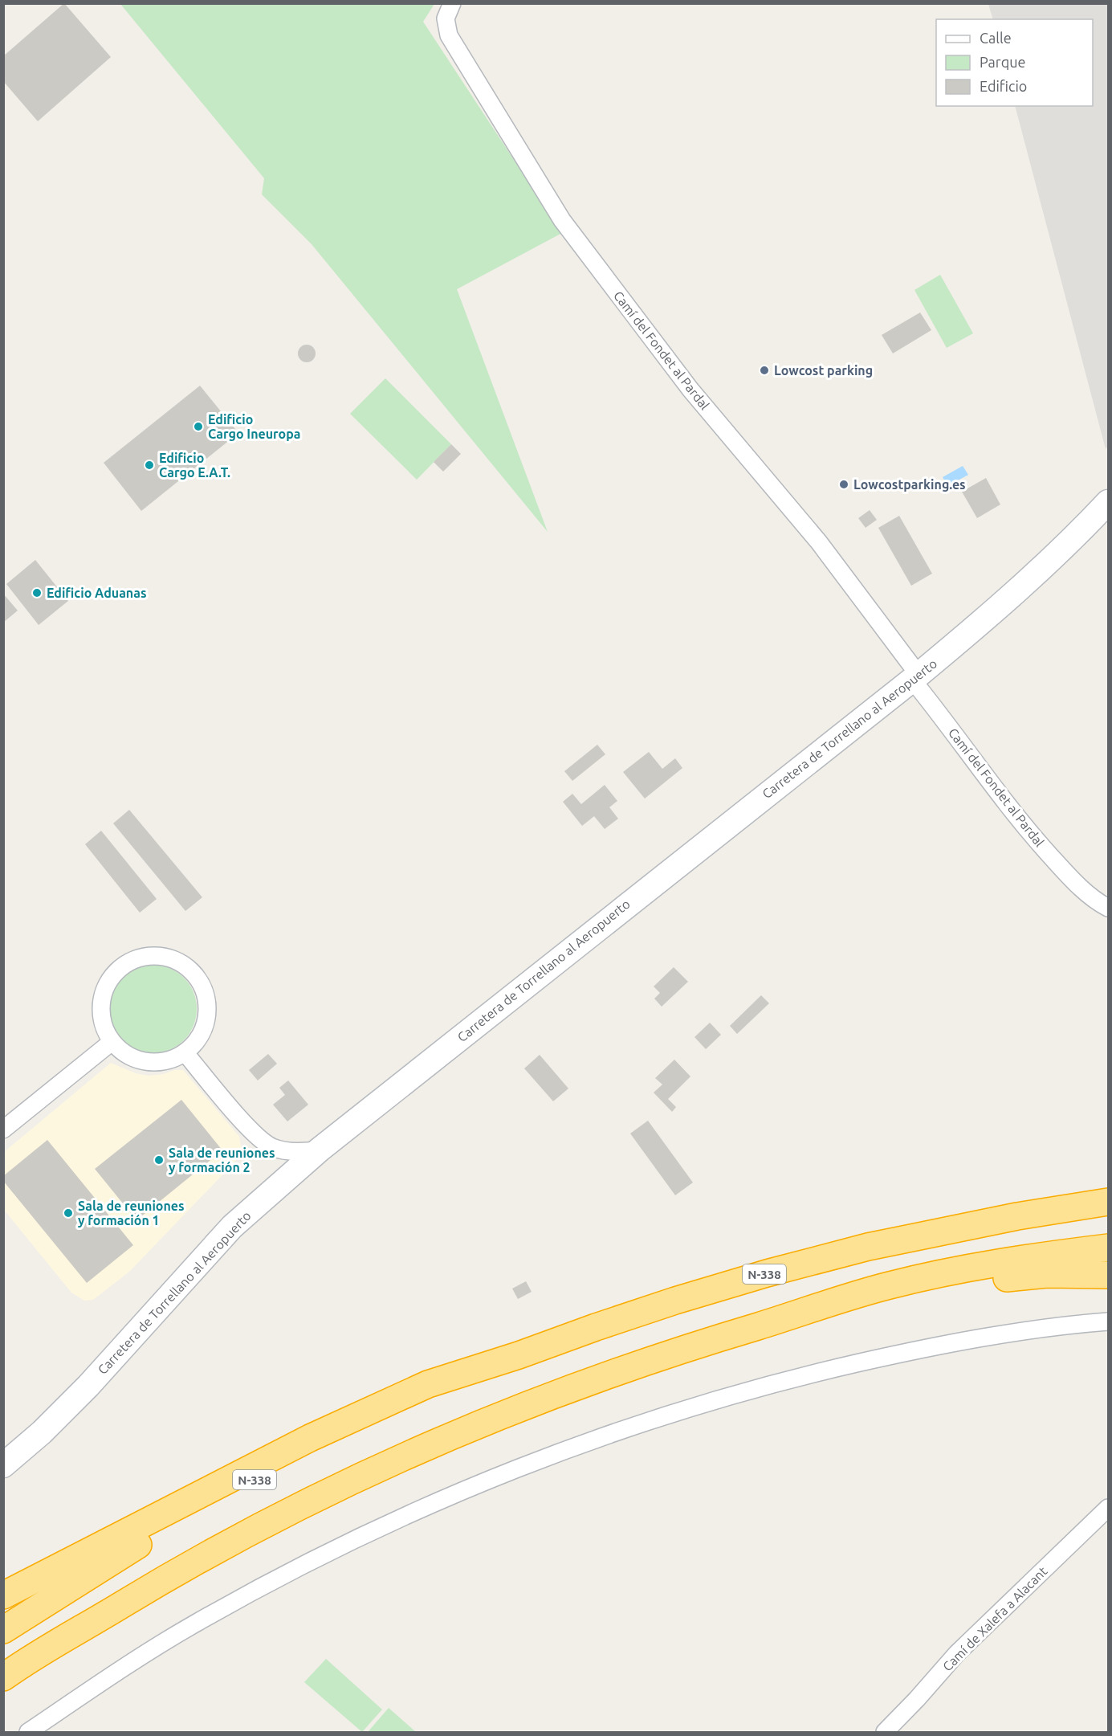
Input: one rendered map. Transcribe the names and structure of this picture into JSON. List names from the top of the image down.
{
  "streets": {
    "highway": ["N-338"],
    "street": ["Camí del Fondet al Pardal", "Carretera de Torrellano al Aeropuerto", "Camí de Xalefa a Alacant"]
  },
  "crossings": [
    ["Camí del Fondet al Pardal", "Carretera de Torrellano al Aeropuerto"]
  ],
  "places": [
    "Lowcost parking",
    "Edificio Cargo Ineuropa",
    "Edificio Cargo E.A.T.",
    "Lowcostparking.es",
    "Edificio Aduanas",
    "Sala de reuniones y formación 2",
    "Sala de reuniones y formación 1"
  ],
  "legend": ["Calle", "Parque", "Edificio"]
}
